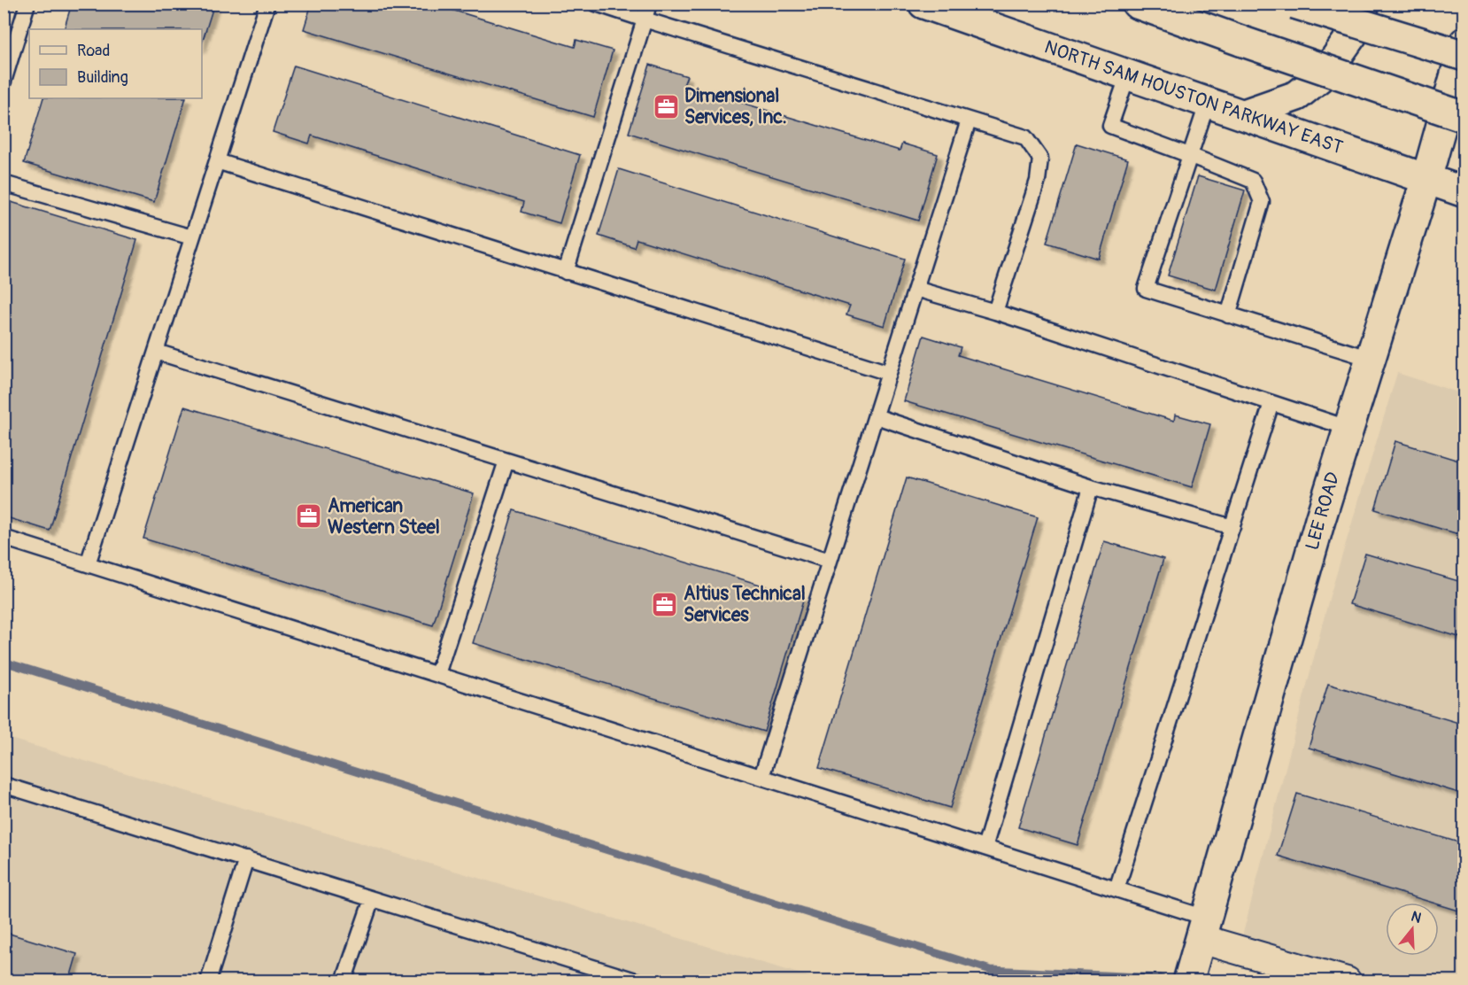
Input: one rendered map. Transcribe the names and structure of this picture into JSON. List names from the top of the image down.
{
  "streets": {
    "main road": ["NORTH SAM HOUSTON PARKWAY EAST", "LEE ROAD"]
  },
  "crossings": [
    ["NORTH SAM HOUSTON PARKWAY EAST", "LEE ROAD"]
  ],
  "places": {
    "office": ["Dimensional Services, Inc.", "American Western Steel", "Altius Technical Services"]
  },
  "legend": ["Road", "Building"],
  "north": "top"
}
